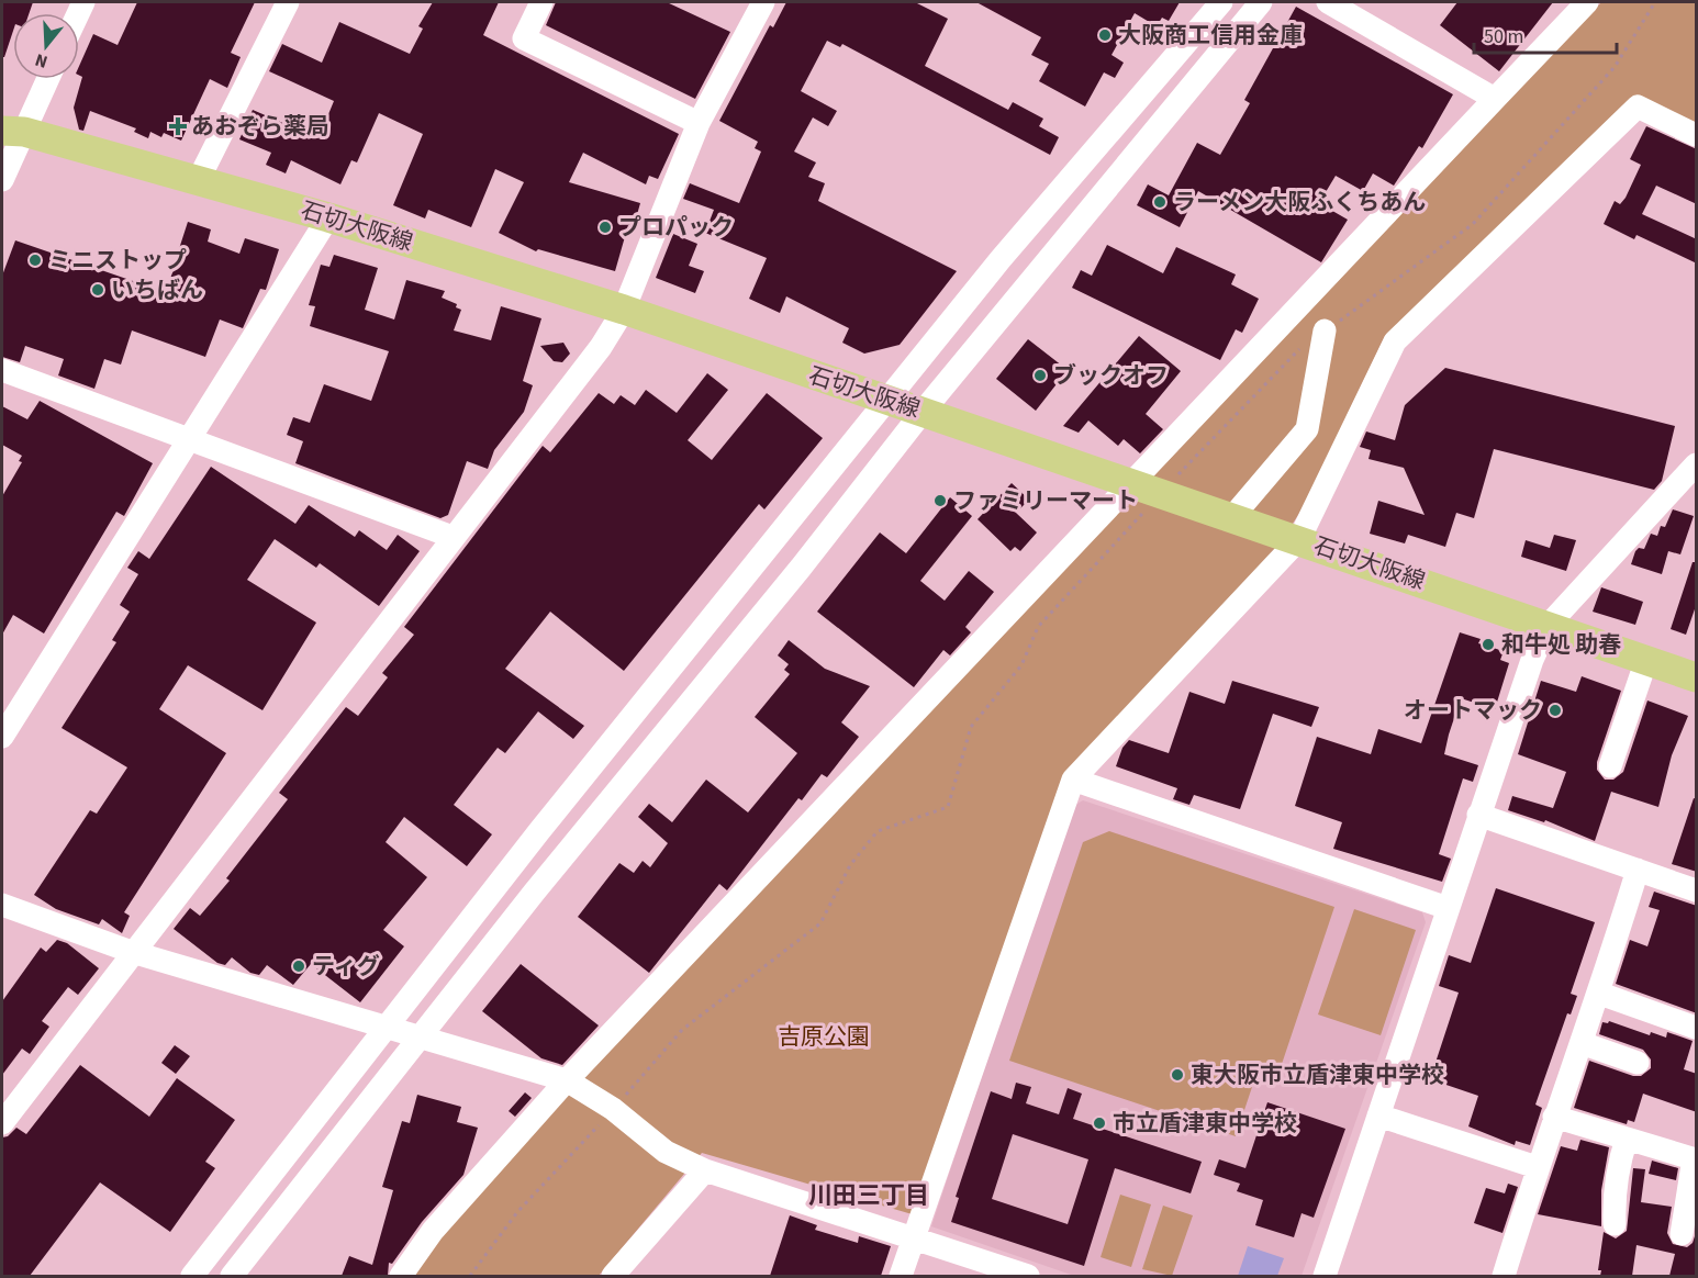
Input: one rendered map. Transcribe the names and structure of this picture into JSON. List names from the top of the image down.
{
  "streets": {
    "main road": ["石切大阪線"]
  },
  "districts": ["川田三丁目"],
  "parks": ["吉原公園"],
  "places": {
    "other": [
      "大阪商工信用金庫",
      "ラーメン大阪ふくちあん",
      "プロパック",
      "ミニストップ",
      "いちばん",
      "ブックオフ",
      "ファミリーマート",
      "和牛処 助春",
      "オートマック",
      "ティグ",
      "東大阪市立盾津東中学校",
      "市立盾津東中学校"
    ],
    "health": ["あおぞら薬局"]
  },
  "scale_bar": "50 m",
  "north": "bottom"
}
